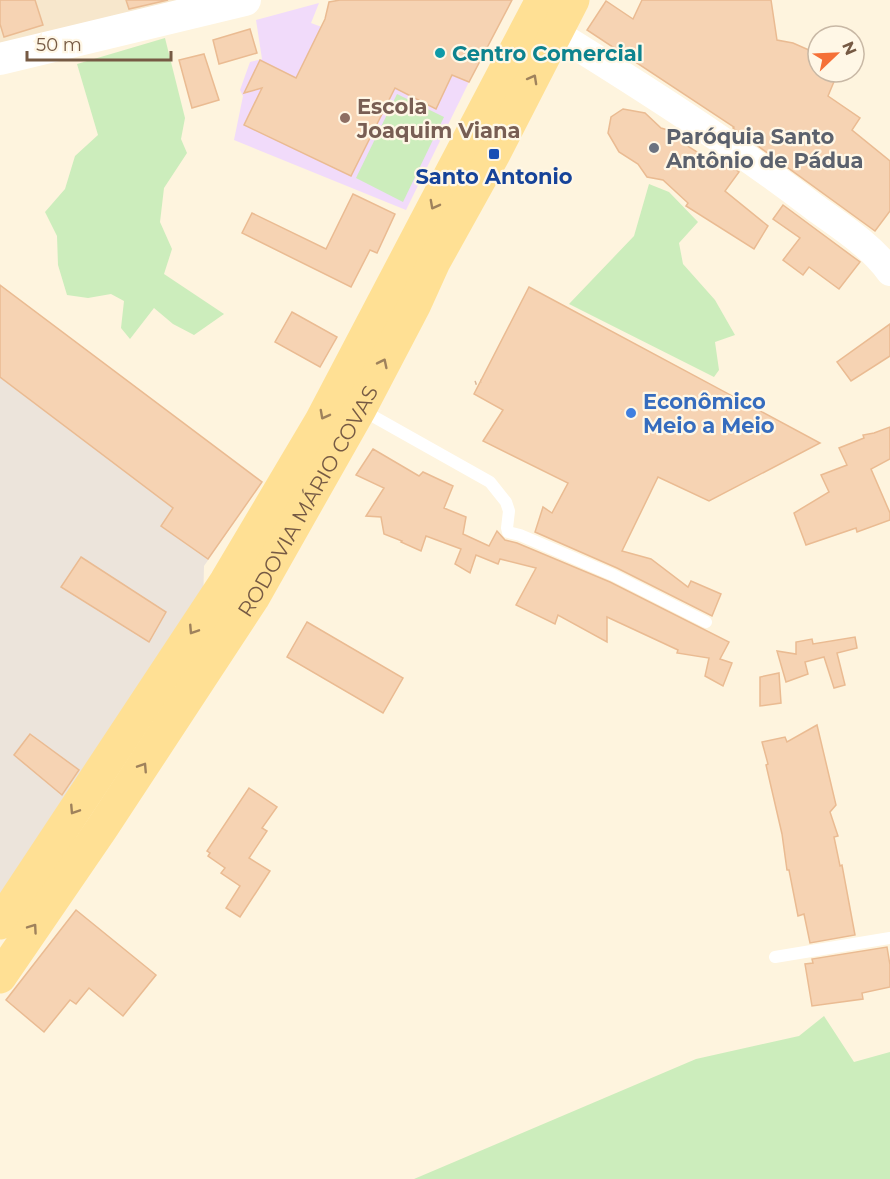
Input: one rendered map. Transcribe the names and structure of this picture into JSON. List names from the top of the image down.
{
  "streets": {
    "main road": ["RODOVIA MÁRIO COVAS"]
  },
  "places": {
    "other": [
      "Centro Comercial",
      "Escola Joaquim Viana",
      "Paróquia Santo Antônio de Pádua",
      "Econômico Meio a Meio"
    ],
    "transit": ["Santo Antonio"]
  },
  "scale_bar": "50 m",
  "north": "top right"
}
